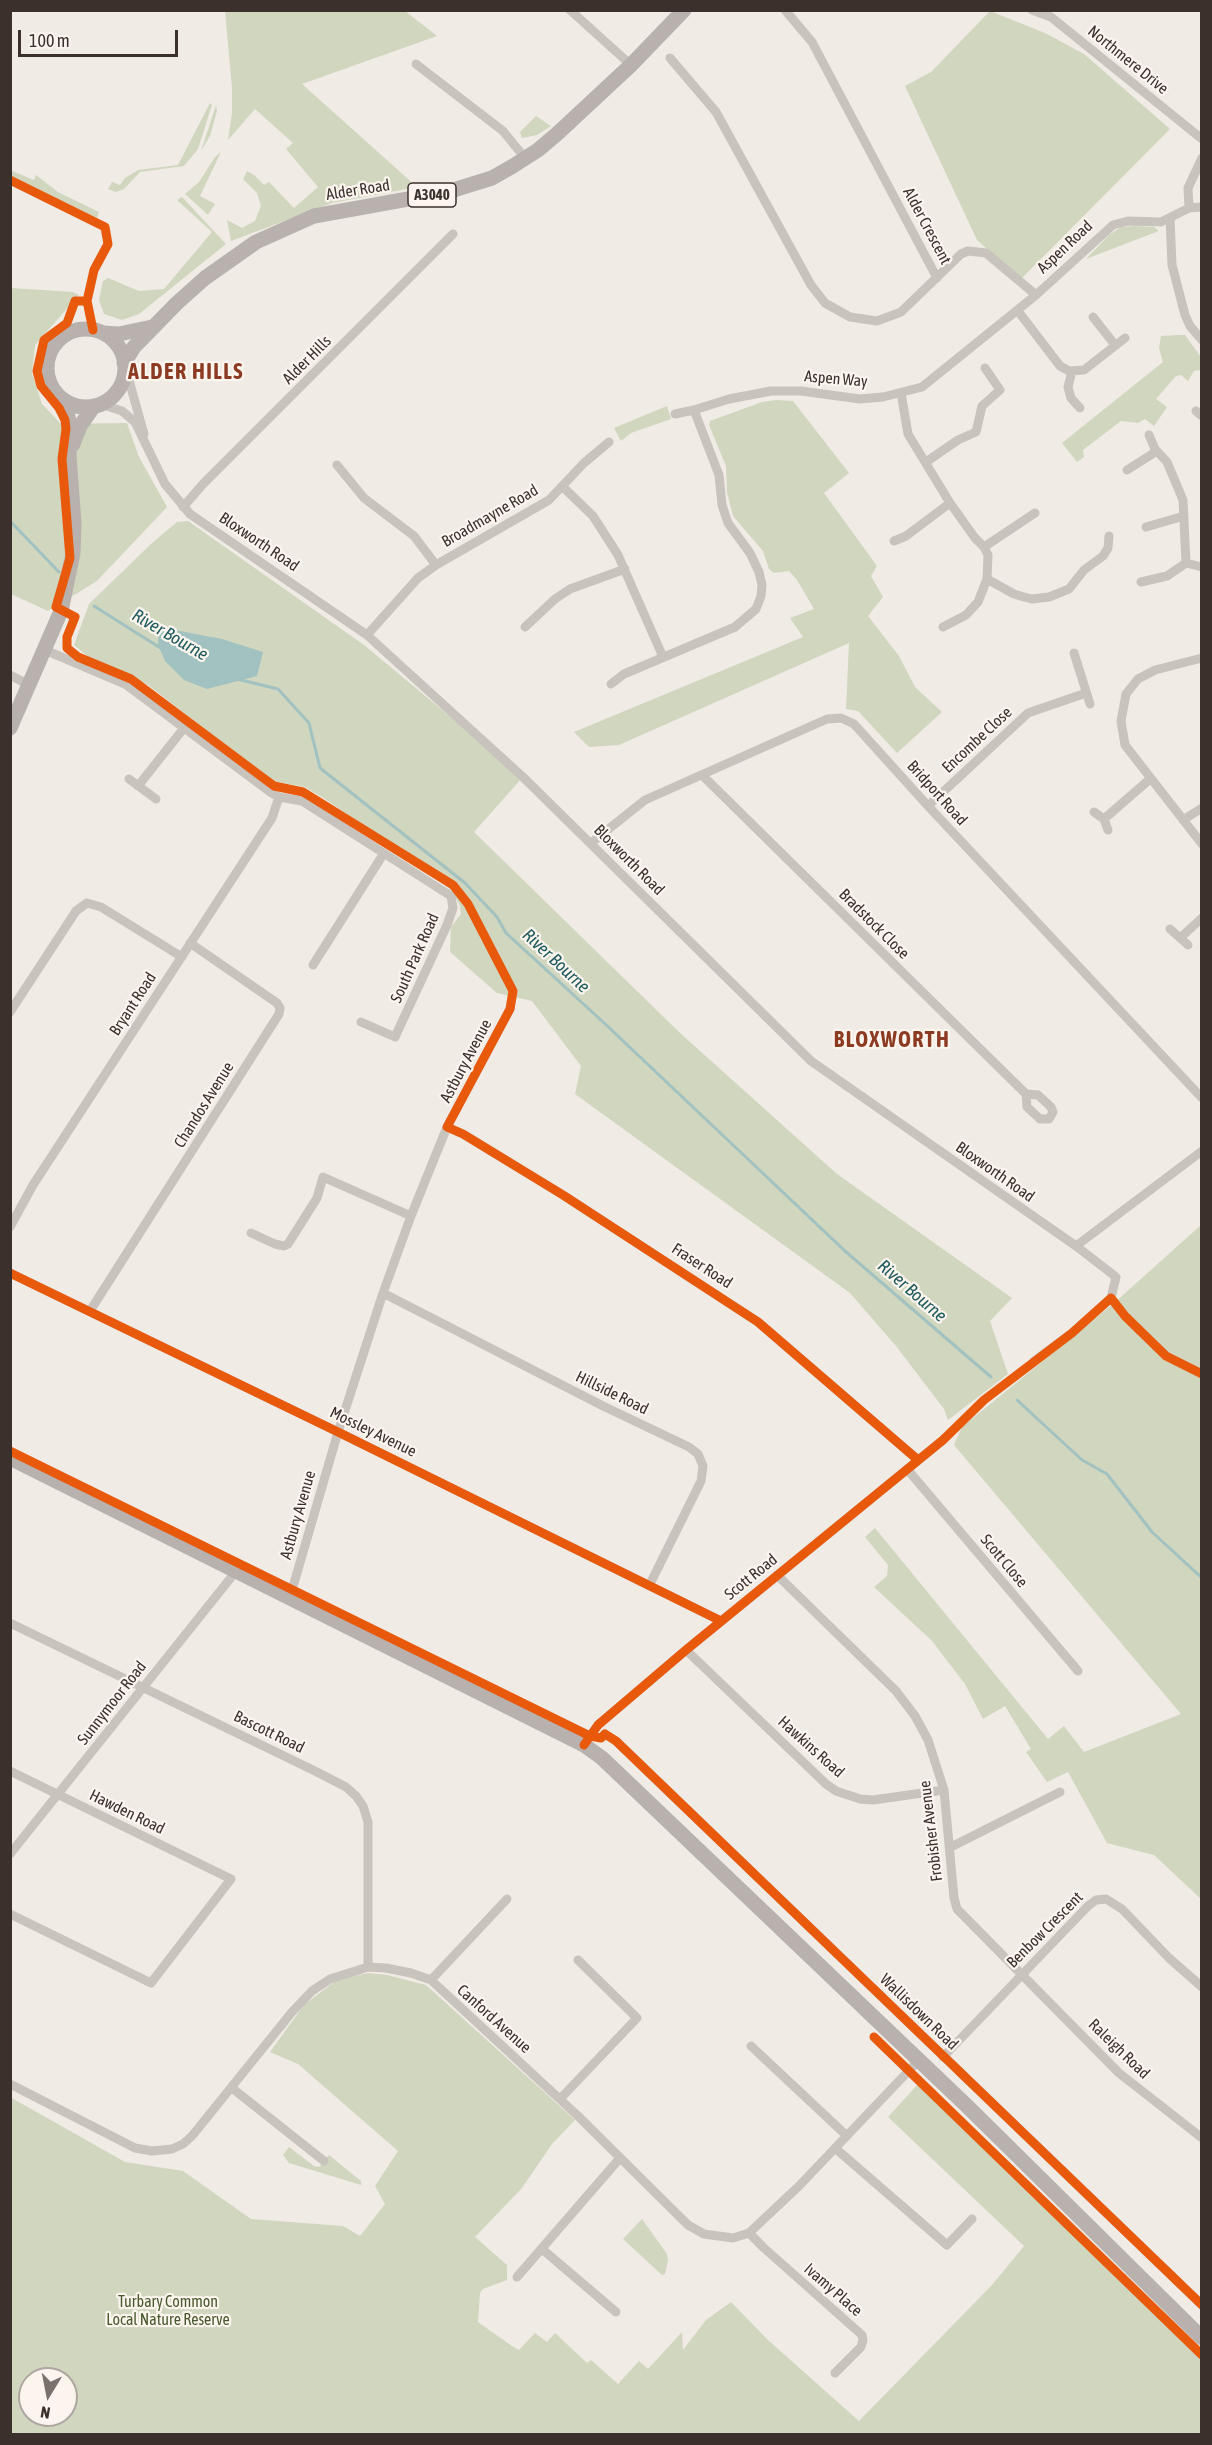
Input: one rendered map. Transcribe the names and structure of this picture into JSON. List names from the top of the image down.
{
  "streets": {
    "main road": ["Alder Road", "A3040"],
    "street": [
      "Northmere Drive",
      "Alder Crescent",
      "Aspen Road",
      "Alder Hills",
      "Aspen Way",
      "Broadmayne Road",
      "Bloxworth Road",
      "Encombe Close",
      "Bridport Road",
      "Bradstock Close",
      "South Park Road",
      "Bryant Road",
      "Astbury Avenue",
      "Chandos Avenue",
      "Fraser Road",
      "Hillside Road",
      "Mossley Avenue",
      "Scott Close",
      "Scott Road",
      "Sunnymoor Road",
      "Bascott Road",
      "Hawkins Road",
      "Hawden Road",
      "Frobisher Avenue",
      "Benbow Crescent",
      "Wallisdown Road",
      "Canford Avenue",
      "Raleigh Road",
      "Ivamy Place"
    ]
  },
  "crossings": [
    ["Alder Road", "A3040"],
    ["Alder Road", "Bloxworth Road"],
    ["A3040", "Bloxworth Road"],
    ["A3040", "South Park Road"],
    ["Alder Crescent", "Aspen Road"],
    ["Aspen Road", "Aspen Way"],
    ["Alder Hills", "Bloxworth Road"],
    ["Broadmayne Road", "Bloxworth Road"],
    ["Bloxworth Road", "Bridport Road"],
    ["Encombe Close", "Bridport Road"],
    ["Bridport Road", "Bradstock Close"],
    ["South Park Road", "Bryant Road"],
    ["Bryant Road", "Chandos Avenue"],
    ["Astbury Avenue", "Fraser Road"],
    ["Astbury Avenue", "Hillside Road"],
    ["Astbury Avenue", "Mossley Avenue"],
    ["Chandos Avenue", "Mossley Avenue"],
    ["Fraser Road", "Scott Road"],
    ["Hillside Road", "Mossley Avenue"],
    ["Mossley Avenue", "Scott Road"],
    ["Scott Close", "Scott Road"],
    ["Scott Road", "Hawkins Road"],
    ["Scott Road", "Frobisher Avenue"],
    ["Sunnymoor Road", "Bascott Road"],
    ["Sunnymoor Road", "Hawden Road"],
    ["Bascott Road", "Canford Avenue"],
    ["Hawkins Road", "Frobisher Avenue"],
    ["Frobisher Avenue", "Benbow Crescent"],
    ["Frobisher Avenue", "Raleigh Road"],
    ["Benbow Crescent", "Wallisdown Road"],
    ["Benbow Crescent", "Raleigh Road"],
    ["Canford Avenue", "Ivamy Place"]
  ],
  "districts": ["ALDER HILLS", "BLOXWORTH"],
  "water": ["River Bourne"],
  "parks": ["Turbary Common Local Nature Reserve"],
  "scale_bar": "100 m",
  "north": "bottom"
}
